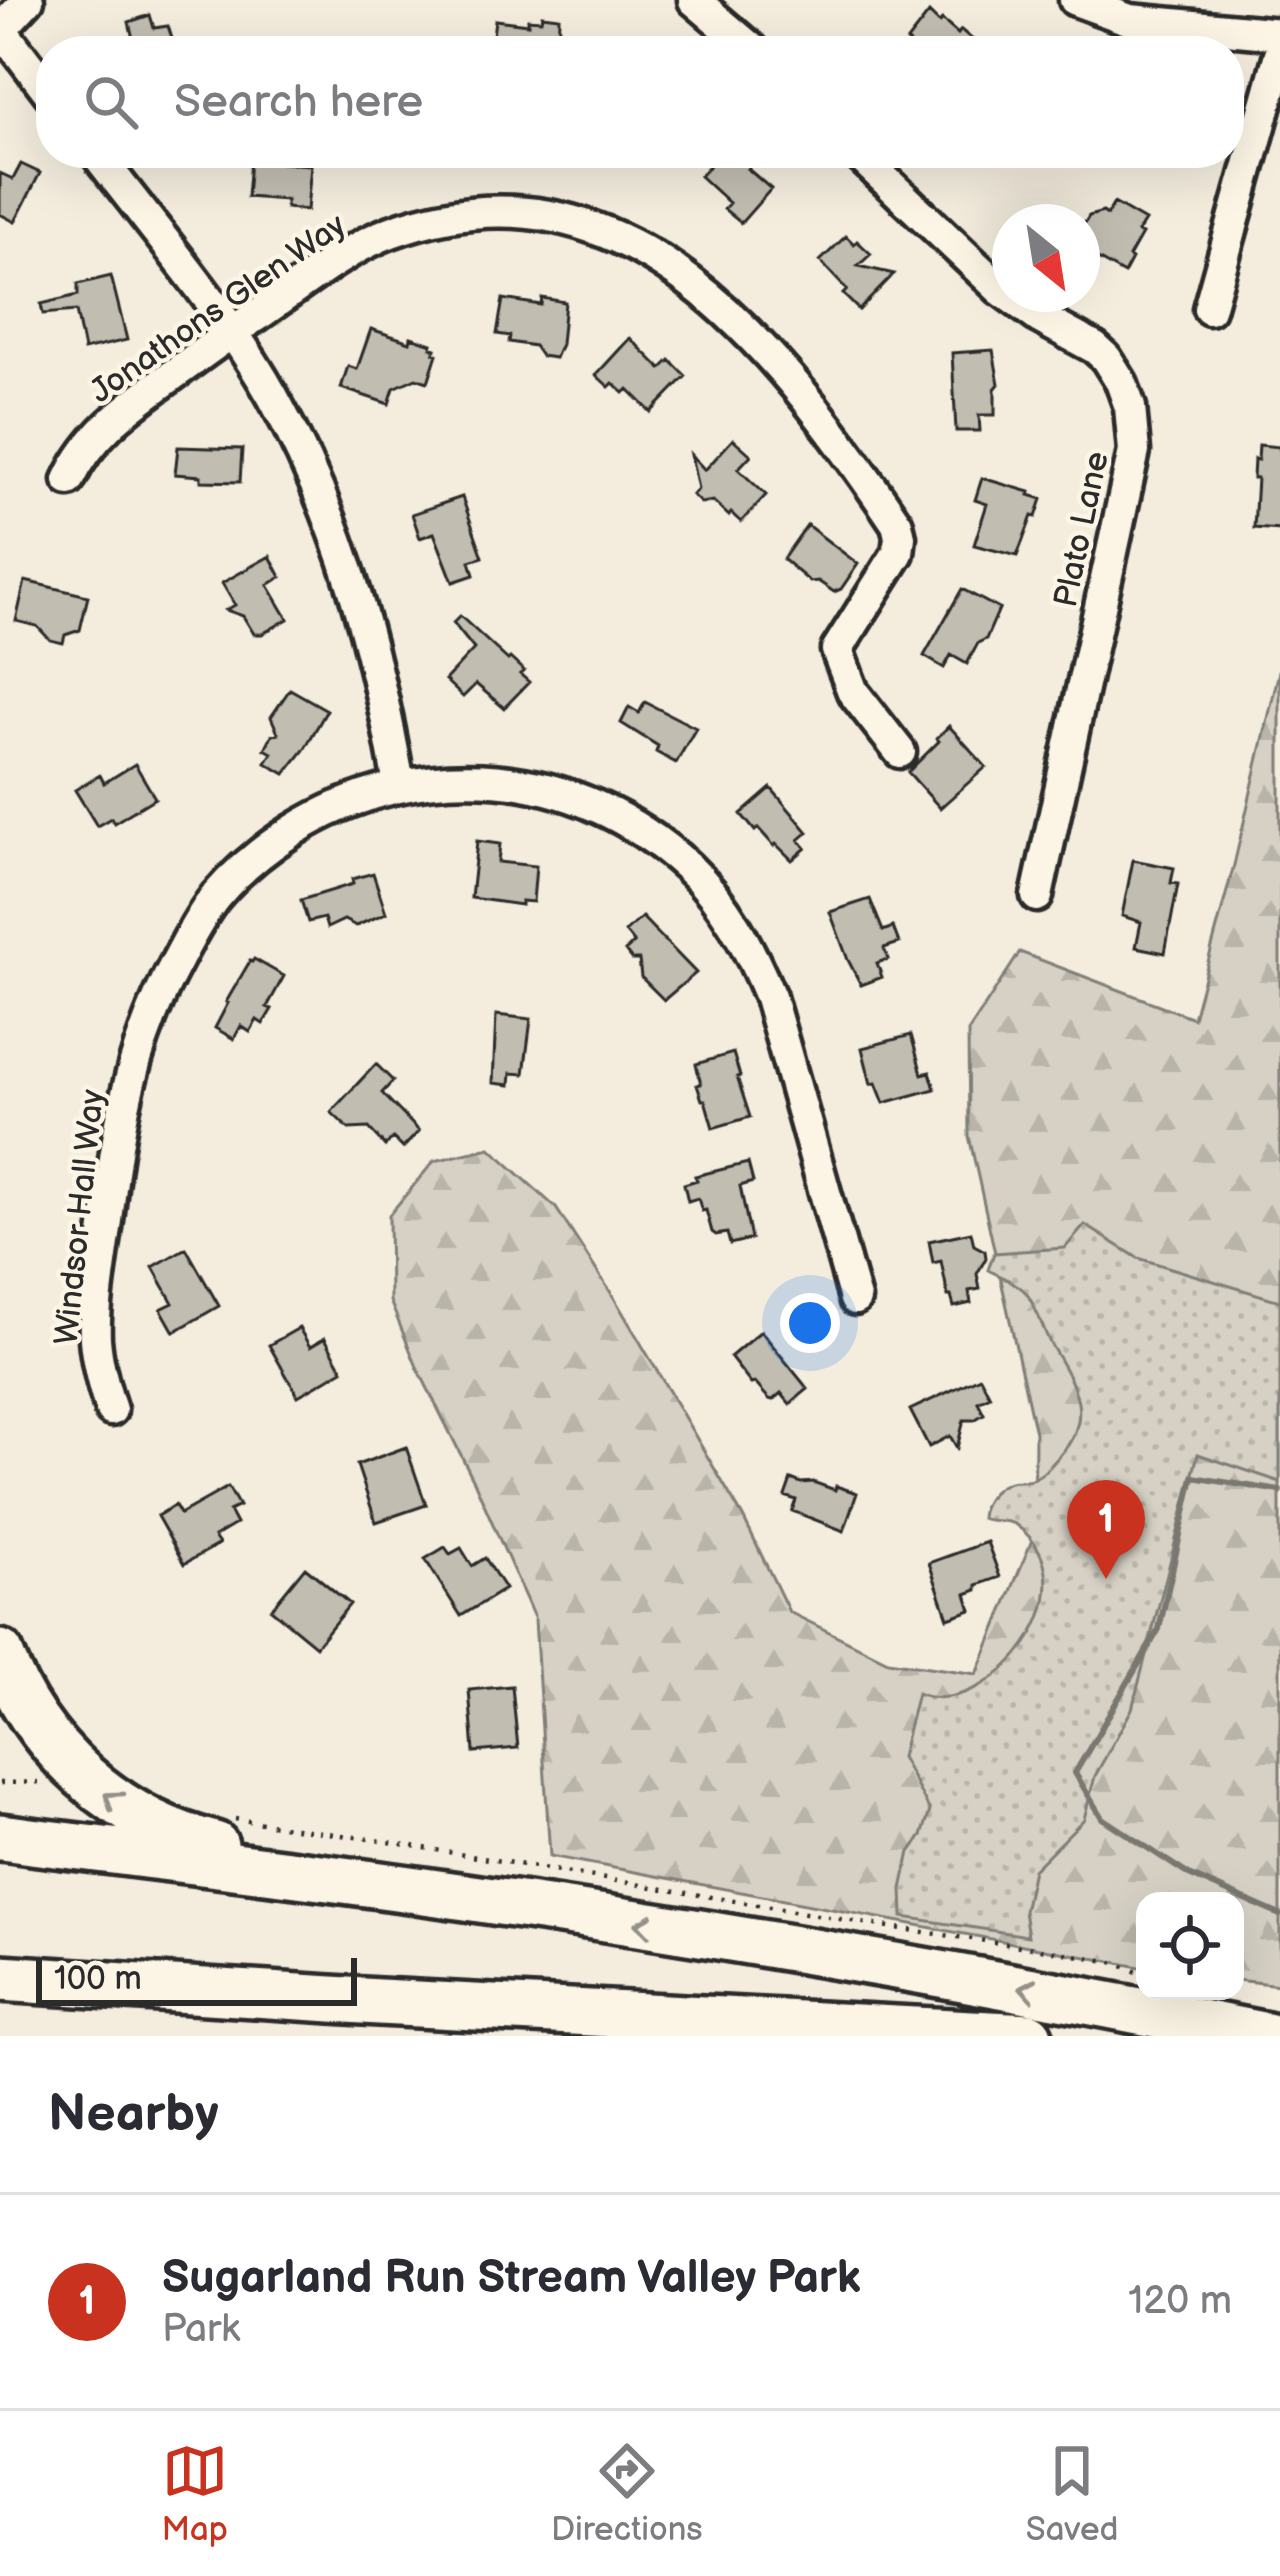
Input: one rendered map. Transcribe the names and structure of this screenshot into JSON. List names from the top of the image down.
{
  "streets": {
    "street": ["Jonathons Glen Way", "Plato Lane", "Windsor Hall Way"]
  },
  "scale_bar": "100 m",
  "north": "bottom right",
  "page": {
    "search": "Search here",
    "pins": "1",
    "scale": "100 m",
    "heading": "Nearby",
    "list": [
      {
        "mark": "1",
        "name": "Sugarland Run Stream Valley Park",
        "note": "Park",
        "value": "120 m"
      }
    ],
    "nav": ["Map", "Directions", "Saved"]
  }
}
